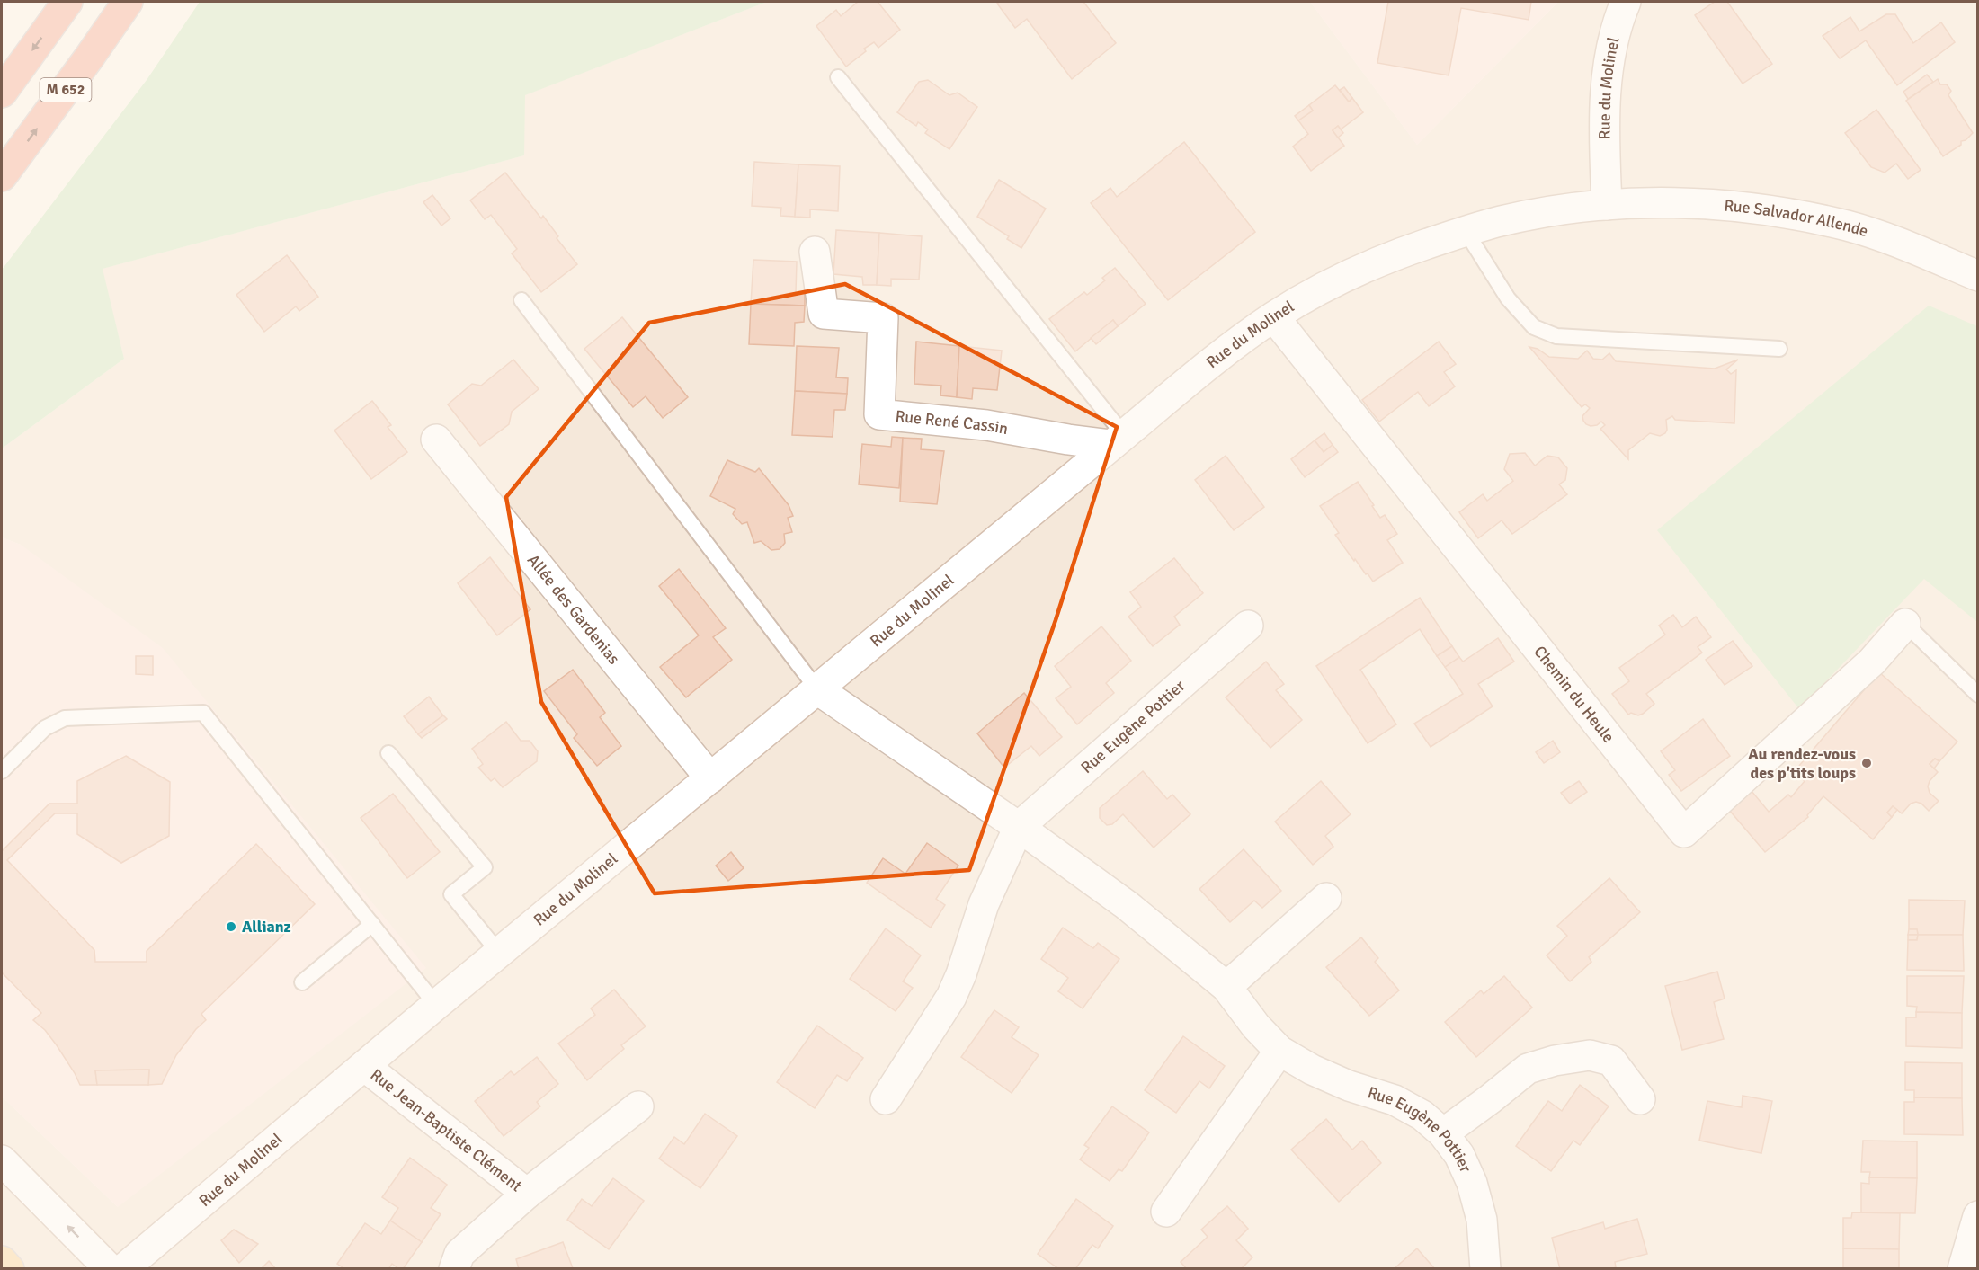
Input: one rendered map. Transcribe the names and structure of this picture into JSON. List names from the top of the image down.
{
  "streets": {
    "highway": ["M 652"],
    "street": [
      "Rue du Molinel",
      "Rue Salvador Allende",
      "Rue René Cassin",
      "Allée des Gardenias",
      "Chemin du Heule",
      "Rue Eugène Pottier",
      "Rue Jean-Baptiste Clément"
    ]
  },
  "crossings": [
    ["Rue du Molinel", "Rue Salvador Allende"],
    ["Rue du Molinel", "Rue René Cassin"],
    ["Rue du Molinel", "Allée des Gardenias"],
    ["Rue du Molinel", "Chemin du Heule"],
    ["Rue du Molinel", "Rue Eugène Pottier"],
    ["Rue du Molinel", "Rue Jean-Baptiste Clément"]
  ],
  "places": ["Au rendez-vous des p'tits loups", "Allianz"]
}
